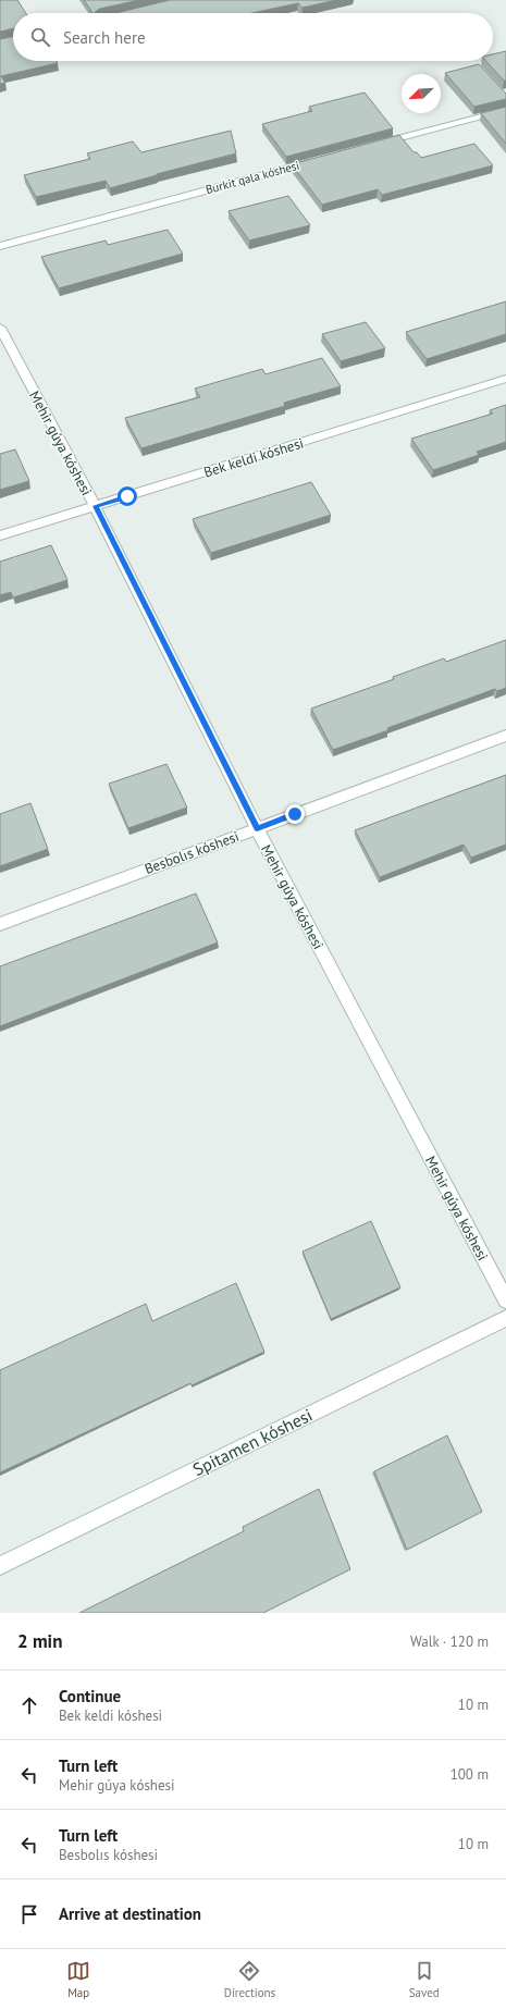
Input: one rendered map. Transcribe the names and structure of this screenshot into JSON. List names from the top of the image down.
{
  "streets": {
    "street": [
      "Burkit qala kóshesi",
      "Mehir gúyа kóshesi",
      "Bek keldi kóshesi",
      "Besbolıs kóshesi",
      "Spitamen kóshesi"
    ]
  },
  "crossings": [
    ["Mehir gúyа kóshesi", "Bek keldi kóshesi"],
    ["Mehir gúyа kóshesi", "Besbolıs kóshesi"]
  ],
  "north": "bottom left",
  "page": {
    "search": "Search here",
    "heading": ["2 min", "Walk · 120 m"],
    "list": [
      ["Continue", "Bek keldi kóshesi", "10 m"],
      ["Turn left", "Mehir gúyа kóshesi", "100 m"],
      ["Turn left", "Besbolıs kóshesi", "10 m"],
      "Arrive at destination"
    ],
    "nav": ["Map", "Directions", "Saved"]
  }
}
